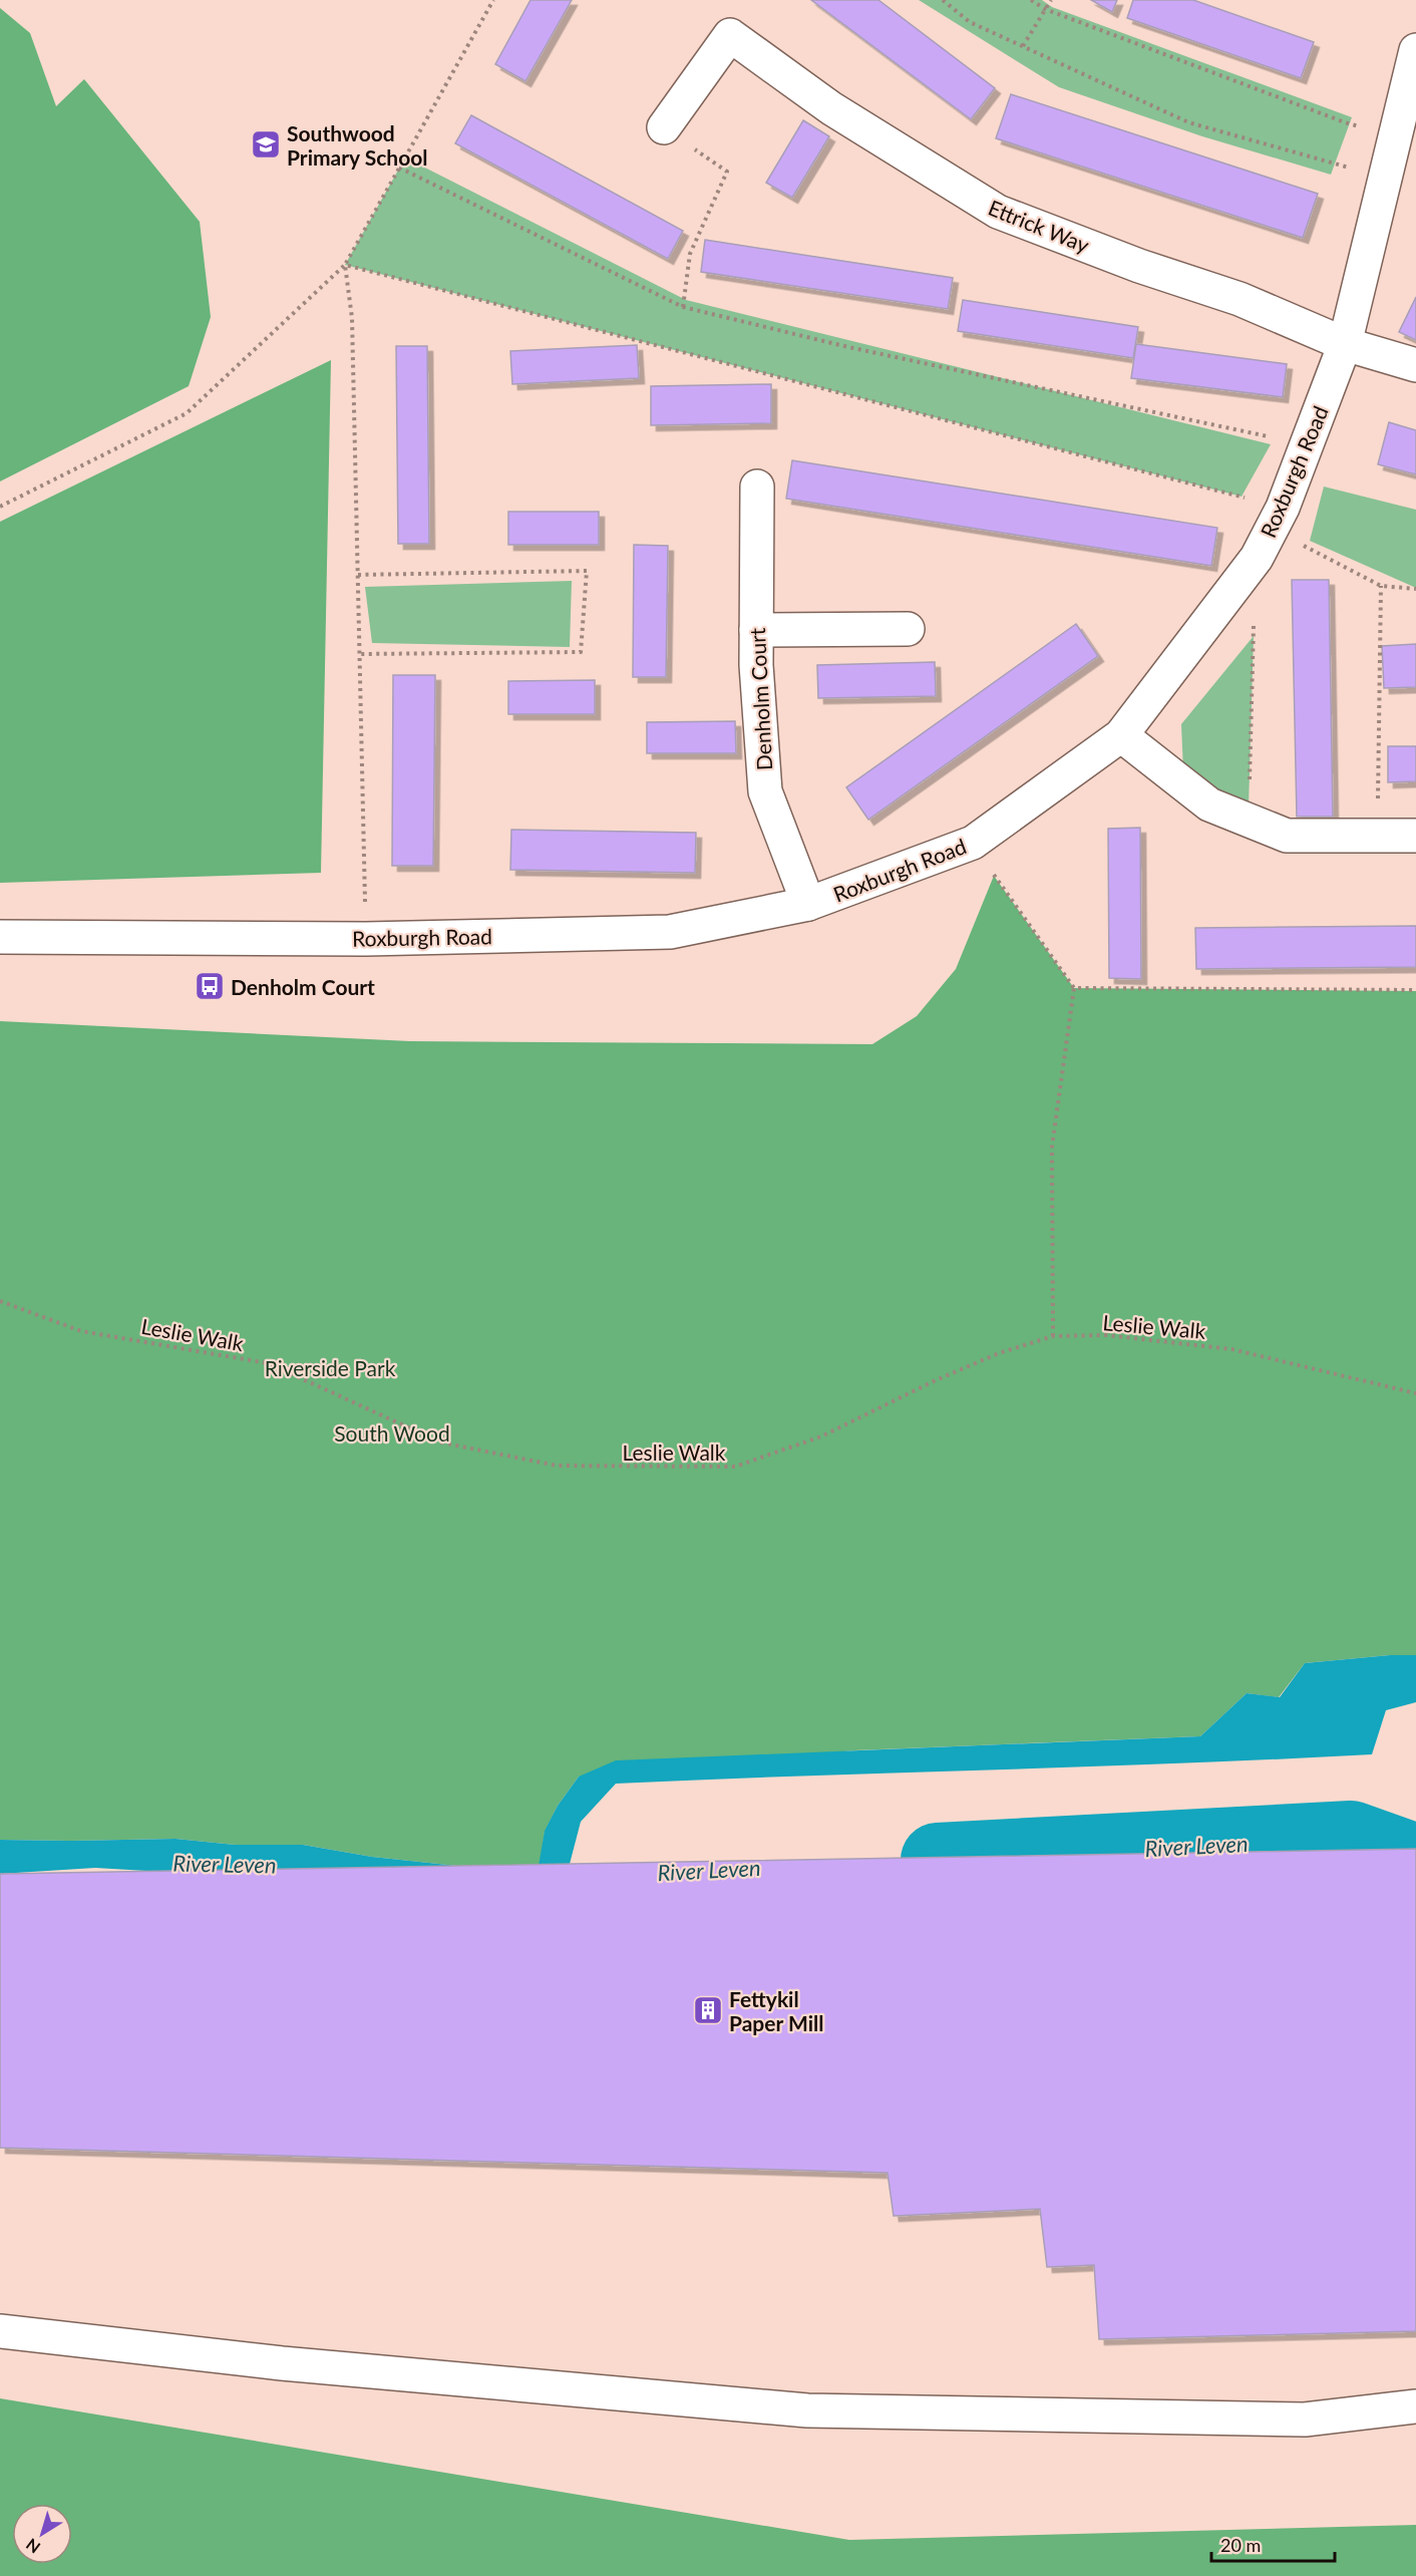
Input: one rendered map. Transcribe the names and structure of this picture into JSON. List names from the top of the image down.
{
  "streets": {
    "street": ["Ettrick Way", "Roxburgh Road", "Denholm Court"],
    "path": ["Leslie Walk"]
  },
  "crossings": [
    ["Ettrick Way", "Roxburgh Road"],
    ["Roxburgh Road", "Denholm Court"]
  ],
  "water": ["River Leven"],
  "parks": ["Riverside Park", "South Wood"],
  "places": {
    "school or university": ["Southwood Primary School"],
    "bus stop": ["Denholm Court"],
    "building": ["Fettykil Paper Mill"]
  },
  "scale_bar": "20 m",
  "north": "bottom left"
}
